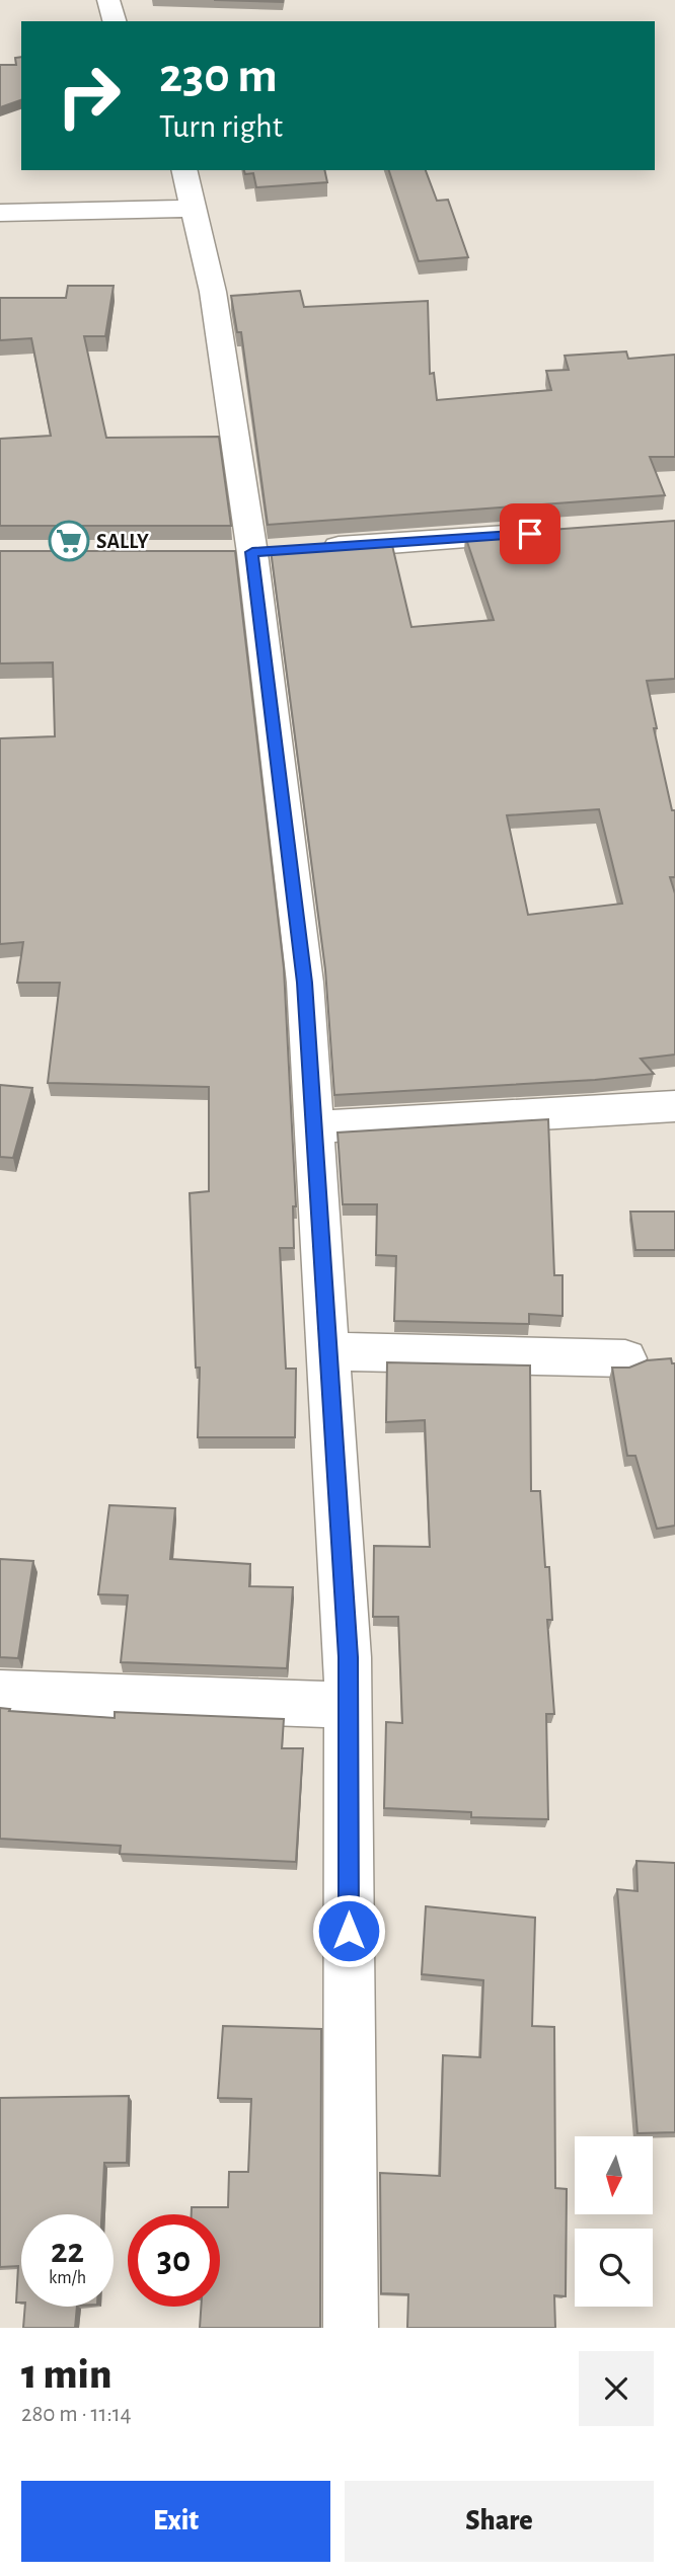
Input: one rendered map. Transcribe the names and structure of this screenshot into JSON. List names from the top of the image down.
{
  "places": {
    "supermarket": ["SALLY"]
  },
  "north": "bottom",
  "page": {
    "turn": ["230 m", "Turn right"],
    "speed": "22 km/h",
    "limit": "30",
    "heading": ["1 min", "280 m · 11:14"],
    "buttons": ["Exit", "Share"]
  }
}
